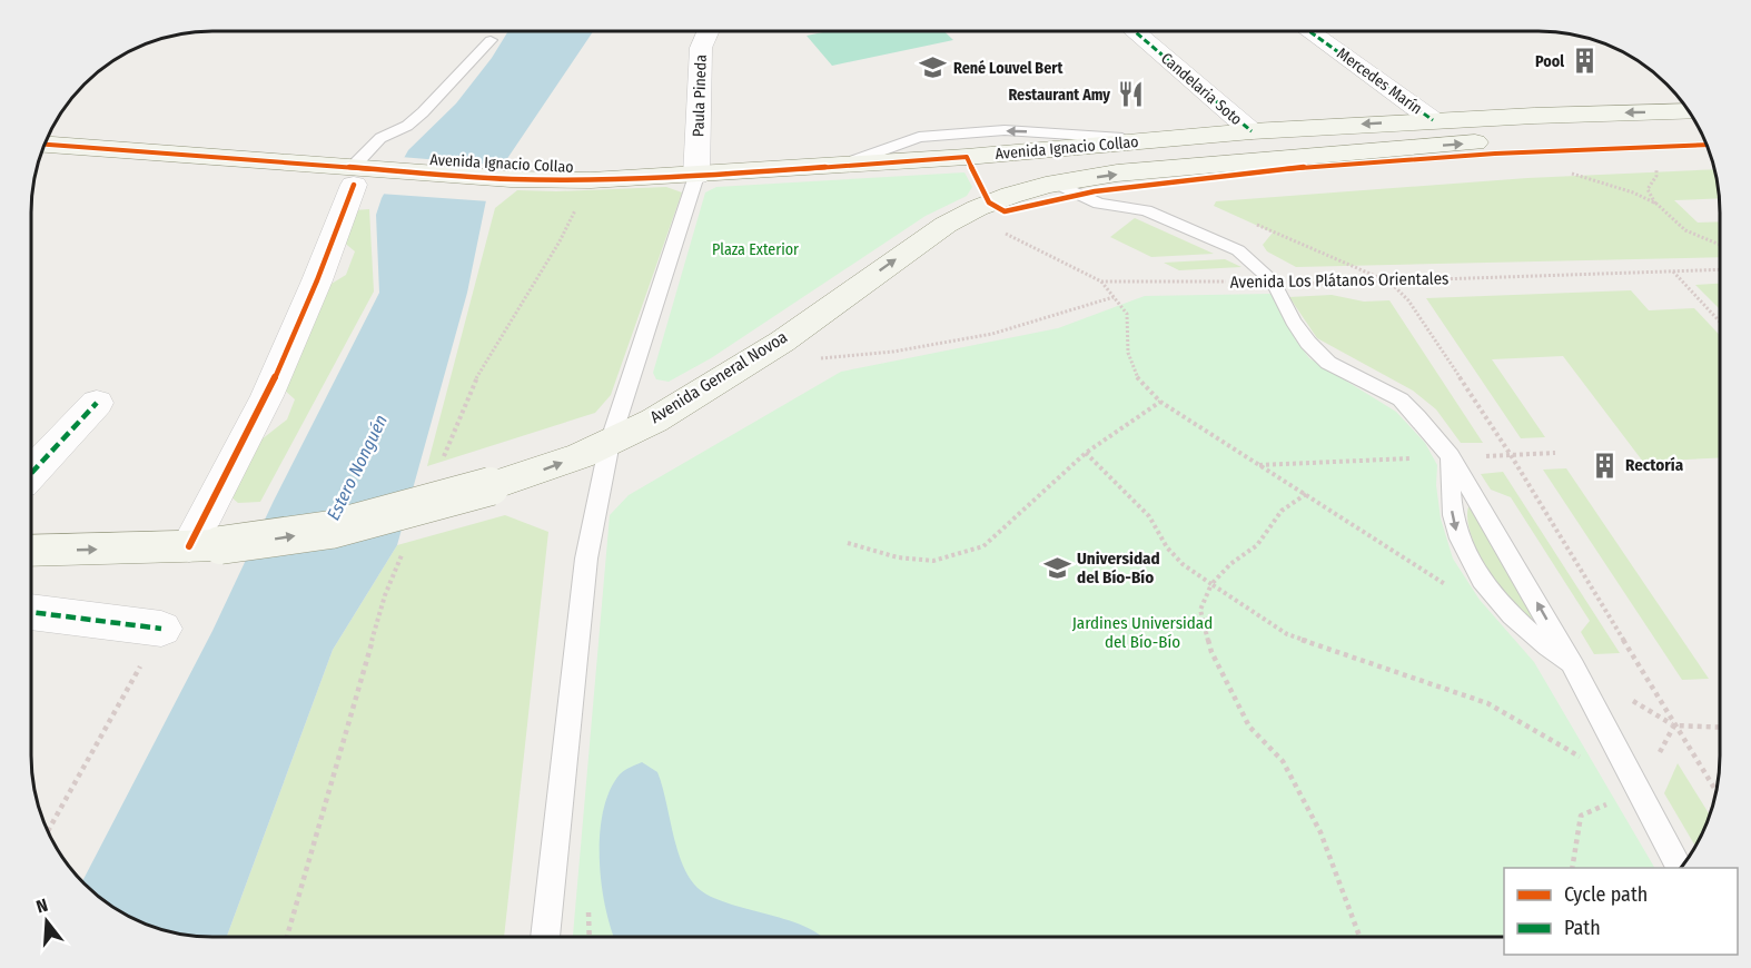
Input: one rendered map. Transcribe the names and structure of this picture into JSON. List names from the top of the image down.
{
  "streets": {
    "main road": ["Avenida Ignacio Collao", "Avenida General Novoa"],
    "street": ["Mercedes Marín", "Candelaria Soto", "Paula Pineda"],
    "path": ["Avenida Los Plátanos Orientales"]
  },
  "crossings": [
    ["Mercedes Marín", "Avenida Ignacio Collao"],
    ["Candelaria Soto", "Avenida Ignacio Collao"],
    ["Paula Pineda", "Avenida Ignacio Collao"],
    ["Avenida Los Plátanos Orientales", "Avenida General Novoa"]
  ],
  "one_way": ["Avenida Ignacio Collao", "Avenida General Novoa"],
  "water": ["Estero Nonguén"],
  "parks": ["Plaza Exterior", "Jardines Universidad del Bío-Bío"],
  "places": {
    "building": ["Pool", "Rectoría"],
    "school or university": ["René Louvel Bert", "Universidad del Bío-Bío"],
    "restaurant": ["Restaurant Amy"]
  },
  "legend": ["Cycle path", "Path"],
  "north": "top"
}
